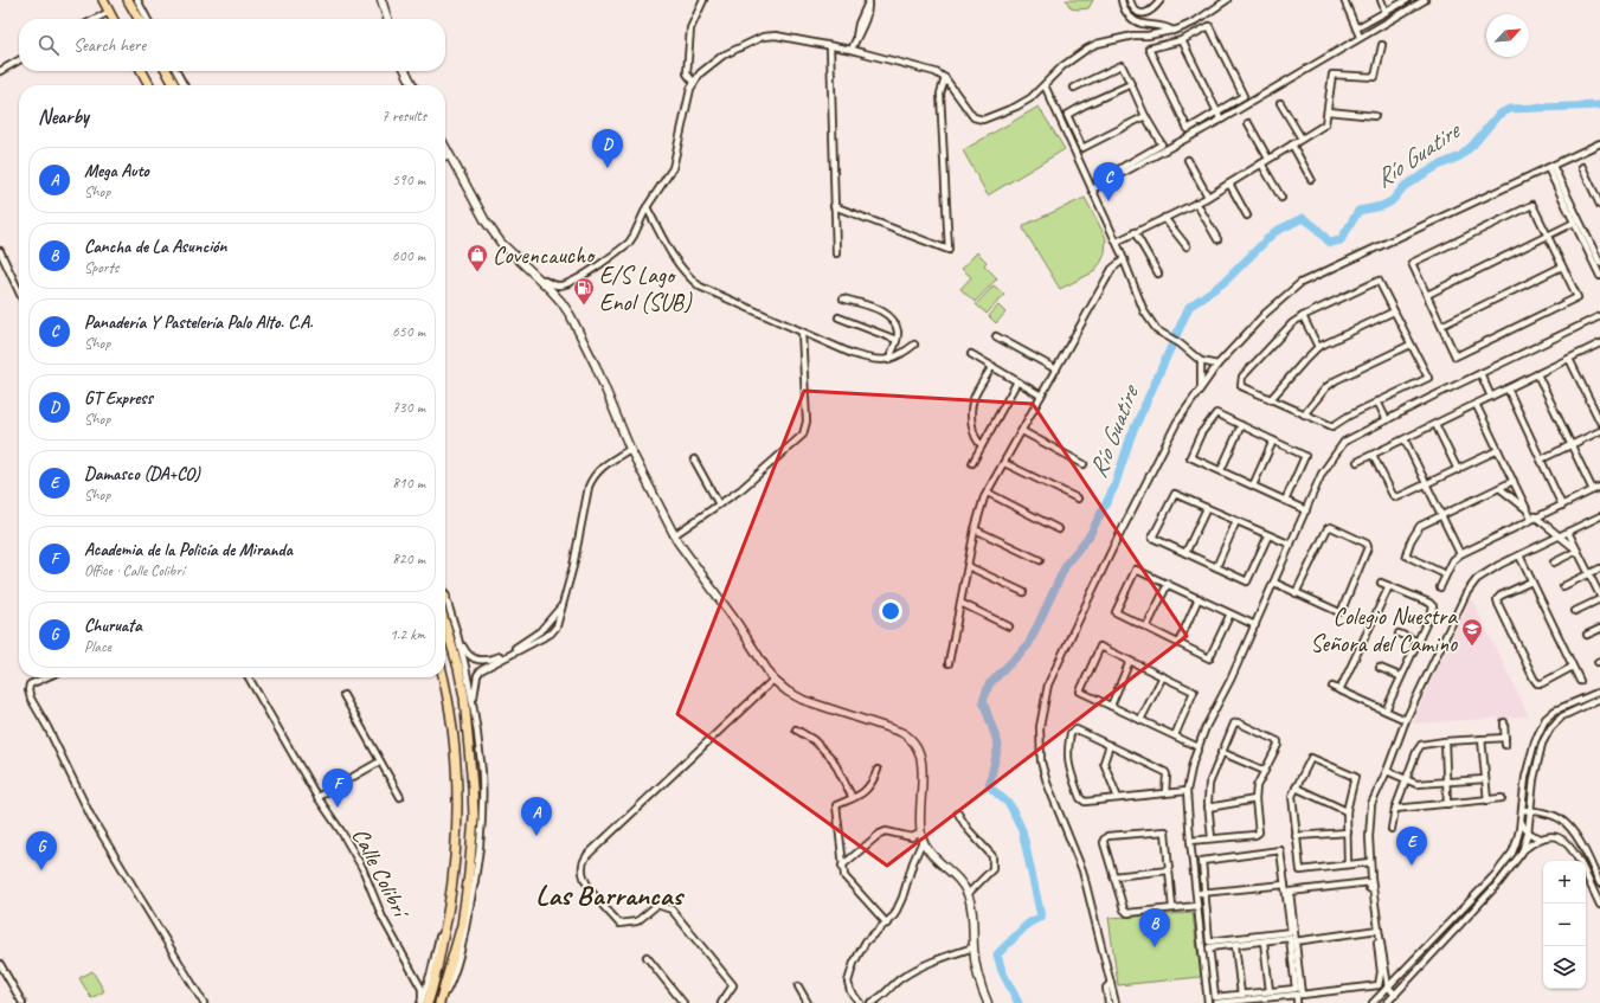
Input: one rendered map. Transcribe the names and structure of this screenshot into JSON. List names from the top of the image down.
{
  "streets": {
    "street": ["Calle Colibrí"]
  },
  "districts": ["Las Barrancas"],
  "water": ["Río Guatire"],
  "places": {
    "shop": ["Covencaucho"],
    "fuel station": ["E/S Lago Enol (SUB)"],
    "school or university": ["Colegio Nuestra Señora del Camino"]
  },
  "north": "top right",
  "page": {
    "search": "Search here",
    "heading": ["Nearby", "7 results"],
    "pins": [
      "D",
      "C",
      "F",
      "A",
      "E",
      "G",
      "B"
    ],
    "list": [
      {
        "mark": "A",
        "name": "Mega Auto",
        "note": "Shop",
        "value": "590 m"
      },
      {
        "mark": "B",
        "name": "Cancha de La Asunción",
        "note": "Sports",
        "value": "600 m"
      },
      {
        "mark": "C",
        "name": "Panadería Y Pastelería Palo Alto. C.A.",
        "note": "Shop",
        "value": "650 m"
      },
      {
        "mark": "D",
        "name": "GT Express",
        "note": "Shop",
        "value": "730 m"
      },
      {
        "mark": "E",
        "name": "Damasco (DA+CO)",
        "note": "Shop",
        "value": "810 m"
      },
      {
        "mark": "F",
        "name": "Academia de la Policía de Miranda",
        "note": "Office · Calle Colibrí",
        "value": "820 m"
      },
      {
        "mark": "G",
        "name": "Churuata",
        "note": "Place",
        "value": "1.2 km"
      }
    ],
    "map_buttons": ["+", "−"]
  }
}
